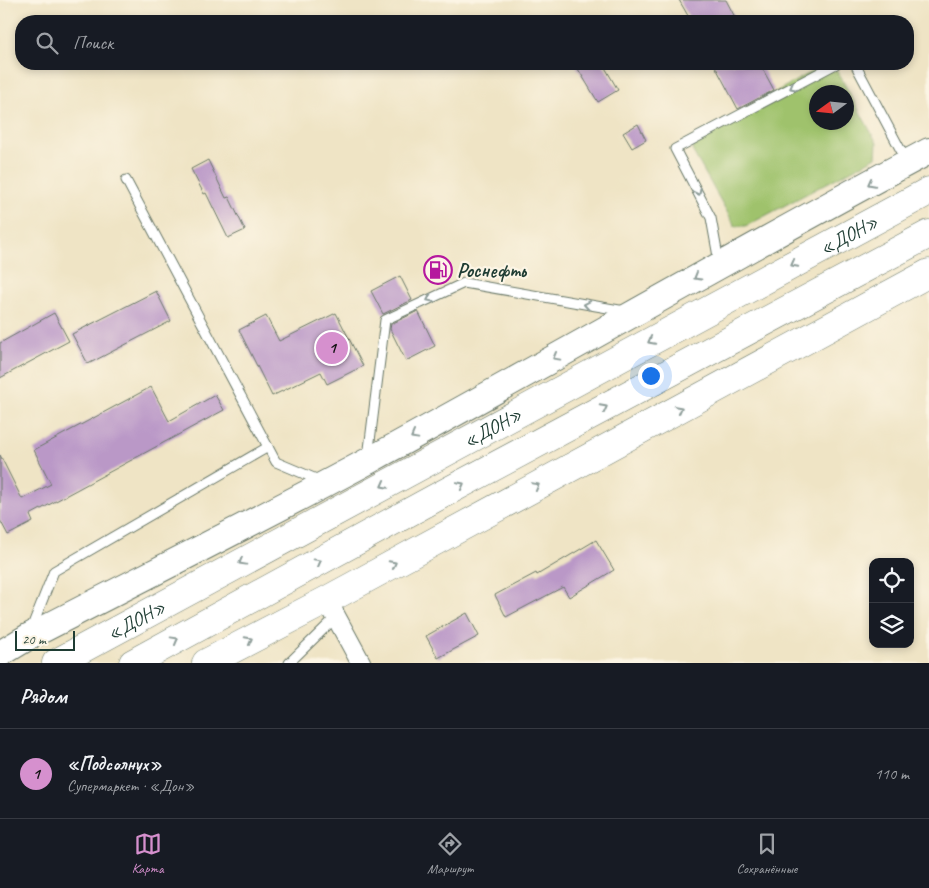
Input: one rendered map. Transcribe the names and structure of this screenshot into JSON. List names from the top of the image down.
{
  "streets": {
    "highway": ["«ДОН»"]
  },
  "places": {
    "fuel station": ["Роснефть"]
  },
  "scale_bar": "20 m",
  "north": "left",
  "page": {
    "search": "Поиск",
    "pins": "1",
    "scale": "20 m",
    "heading": "Рядом",
    "list": [
      {
        "mark": "1",
        "name": "«Подсолнух»",
        "note": "Супермаркет · «Дон»",
        "value": "110 m"
      }
    ],
    "nav": ["Карта", "Маршрут", "Сохранённые"]
  }
}
